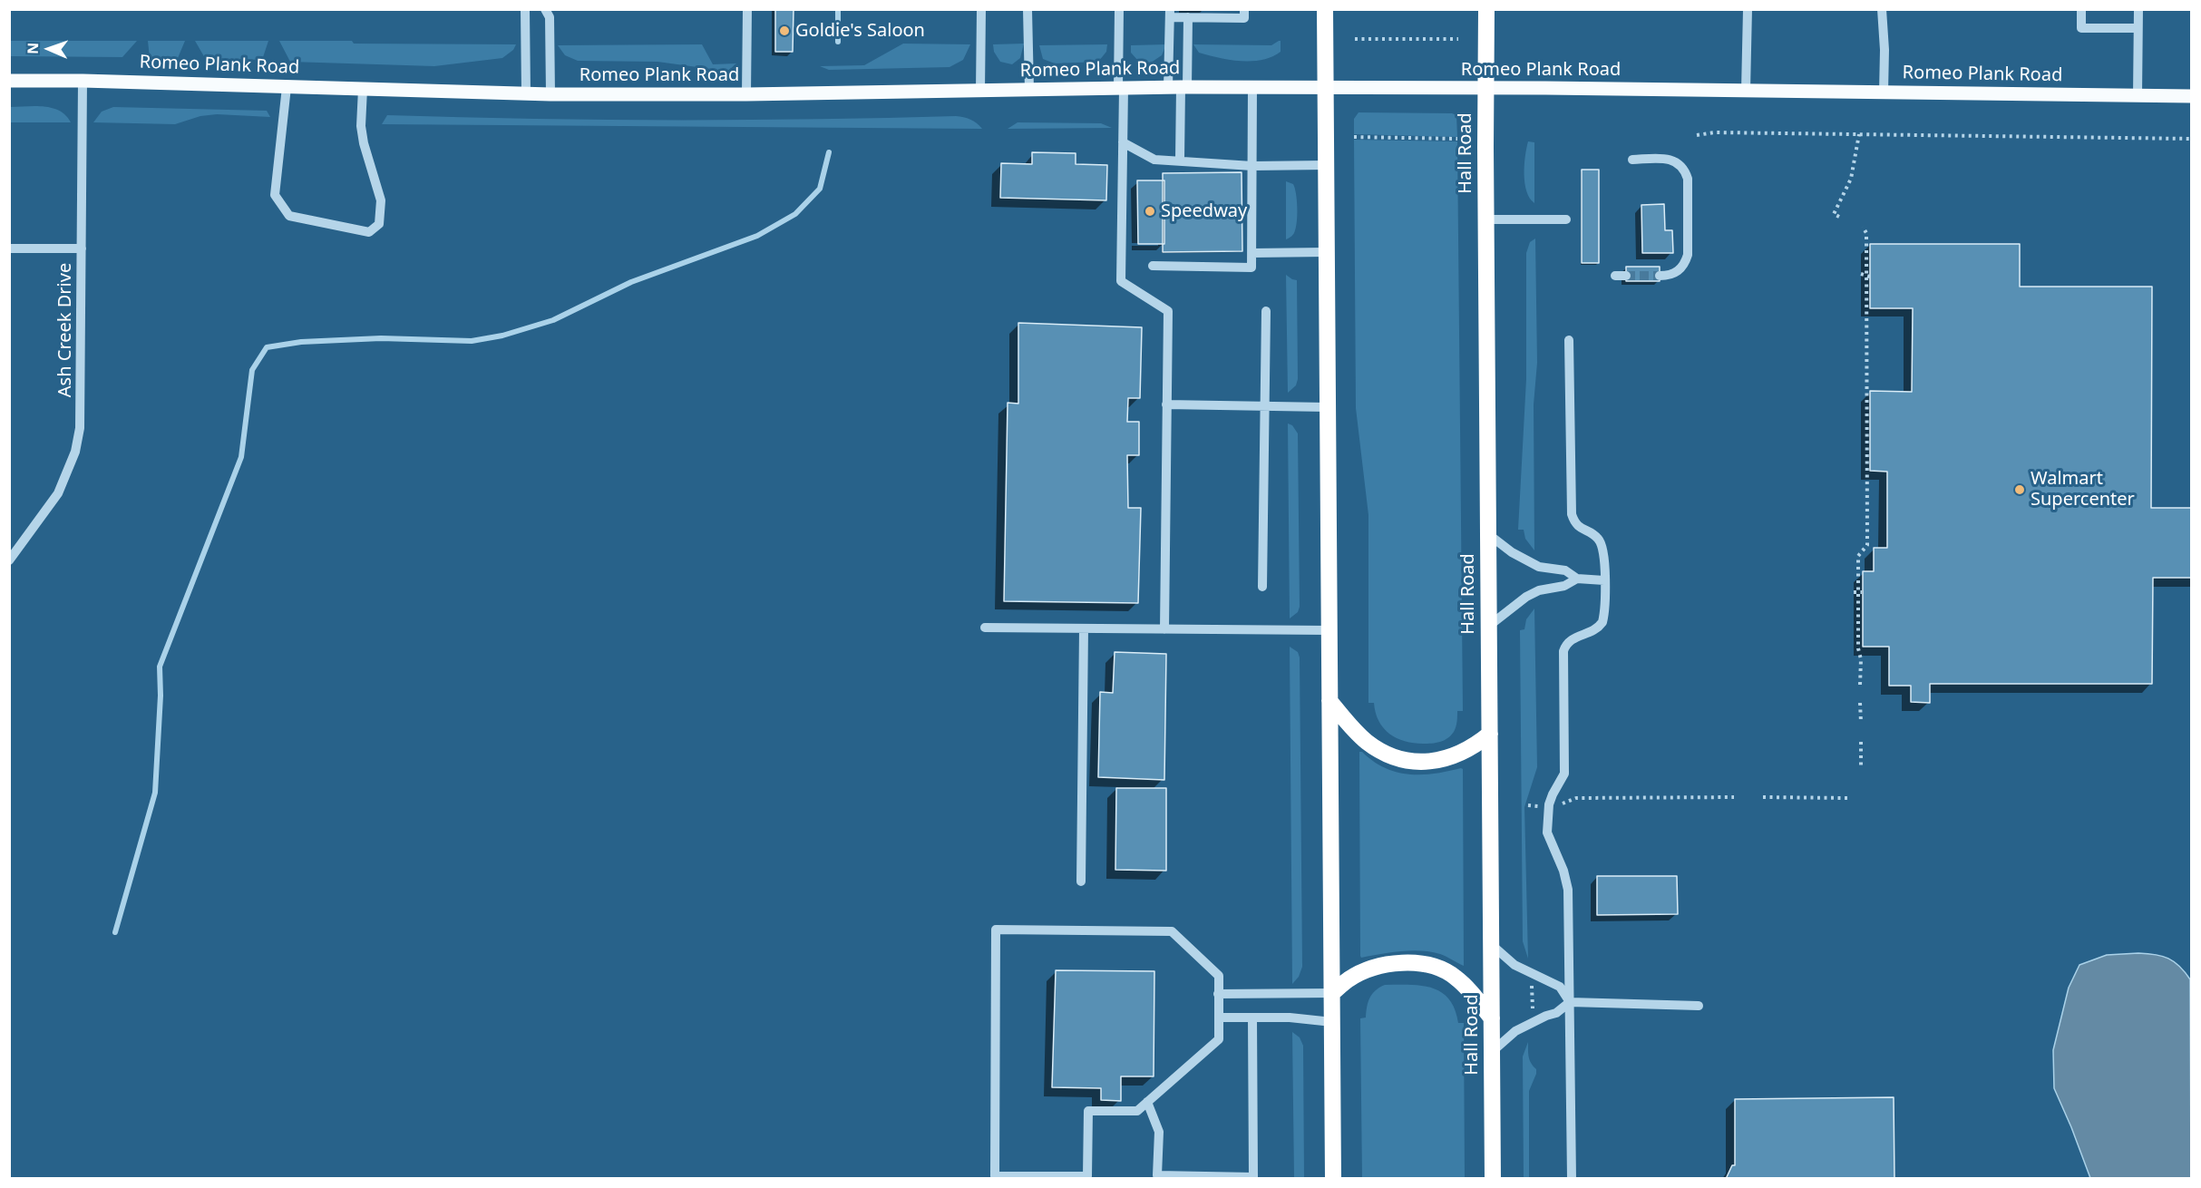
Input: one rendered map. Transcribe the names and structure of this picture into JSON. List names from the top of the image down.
{
  "streets": {
    "highway": ["Hall Road"],
    "main road": ["Romeo Plank Road"],
    "street": ["Ash Creek Drive"]
  },
  "crossings": [
    ["Romeo Plank Road", "Hall Road"],
    ["Romeo Plank Road", "Ash Creek Drive"]
  ],
  "places": ["Goldie's Saloon", "Speedway", "Walmart Supercenter"],
  "north": "left"
}
